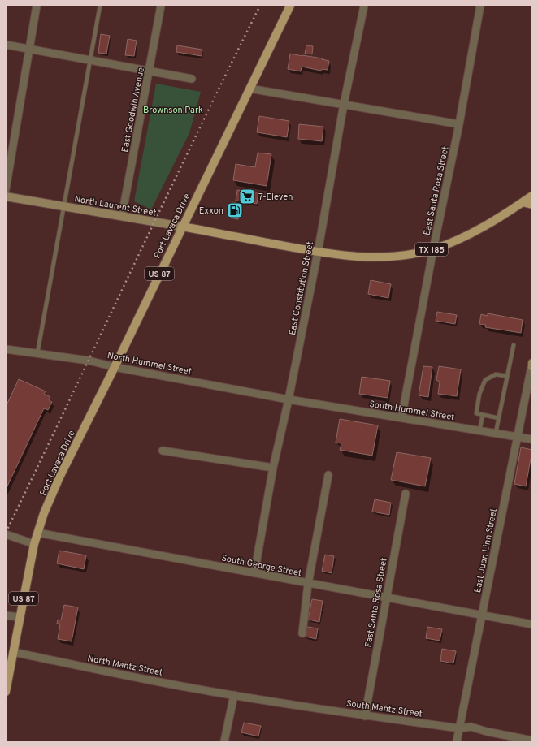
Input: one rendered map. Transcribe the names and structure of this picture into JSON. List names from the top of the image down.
{
  "streets": {
    "main road": [
      "North Laurent Street",
      "Port Lavaca Drive",
      "TX 185",
      "US 87"
    ],
    "street": [
      "East Goodwin Avenue",
      "East Santa Rosa Street",
      "East Constitution Street",
      "North Hummel Street",
      "South Hummel Street",
      "East Juan Linn Street",
      "South George Street",
      "North Mantz Street",
      "South Mantz Street"
    ]
  },
  "crossings": [
    ["East Goodwin Avenue", "North Laurent Street"],
    ["East Santa Rosa Street", "TX 185"],
    ["East Santa Rosa Street", "South Hummel Street"],
    ["East Santa Rosa Street", "South George Street"],
    ["East Santa Rosa Street", "South Mantz Street"],
    ["North Laurent Street", "Port Lavaca Drive"],
    ["North Laurent Street", "TX 185"],
    ["North Laurent Street", "East Constitution Street"],
    ["Port Lavaca Drive", "US 87"],
    ["Port Lavaca Drive", "North Hummel Street"],
    ["Port Lavaca Drive", "South George Street"],
    ["TX 185", "East Constitution Street"],
    ["US 87", "North Mantz Street"],
    ["East Constitution Street", "North Hummel Street"],
    ["East Constitution Street", "South Hummel Street"],
    ["East Constitution Street", "South George Street"],
    ["North Hummel Street", "South Hummel Street"],
    ["South Hummel Street", "East Juan Linn Street"],
    ["East Juan Linn Street", "South George Street"],
    ["East Juan Linn Street", "South Mantz Street"],
    ["North Mantz Street", "South Mantz Street"]
  ],
  "parks": ["Brownson Park"],
  "places": {
    "supermarket": ["7-Eleven"],
    "fuel station": ["Exxon"]
  }
}
